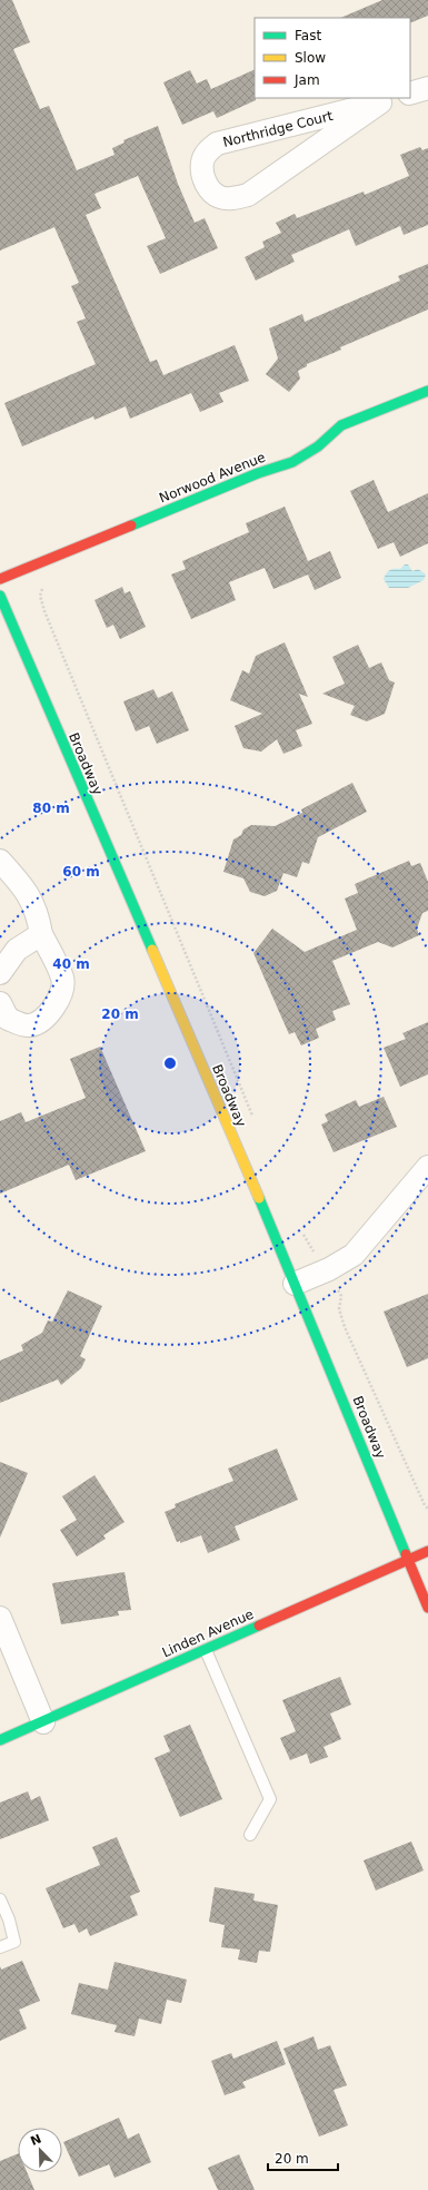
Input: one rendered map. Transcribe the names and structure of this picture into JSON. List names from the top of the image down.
{
  "streets": {
    "main road": ["Norwood Avenue", "Broadway", "Linden Avenue"],
    "street": ["Northridge Court"]
  },
  "crossings": [
    ["Broadway", "Linden Avenue"]
  ],
  "legend": ["Fast", "Slow", "Jam"],
  "scale_bar": "20 m",
  "north": "top left",
  "rings": [
    "80 m",
    "60 m",
    "40 m",
    "20 m"
  ]
}
